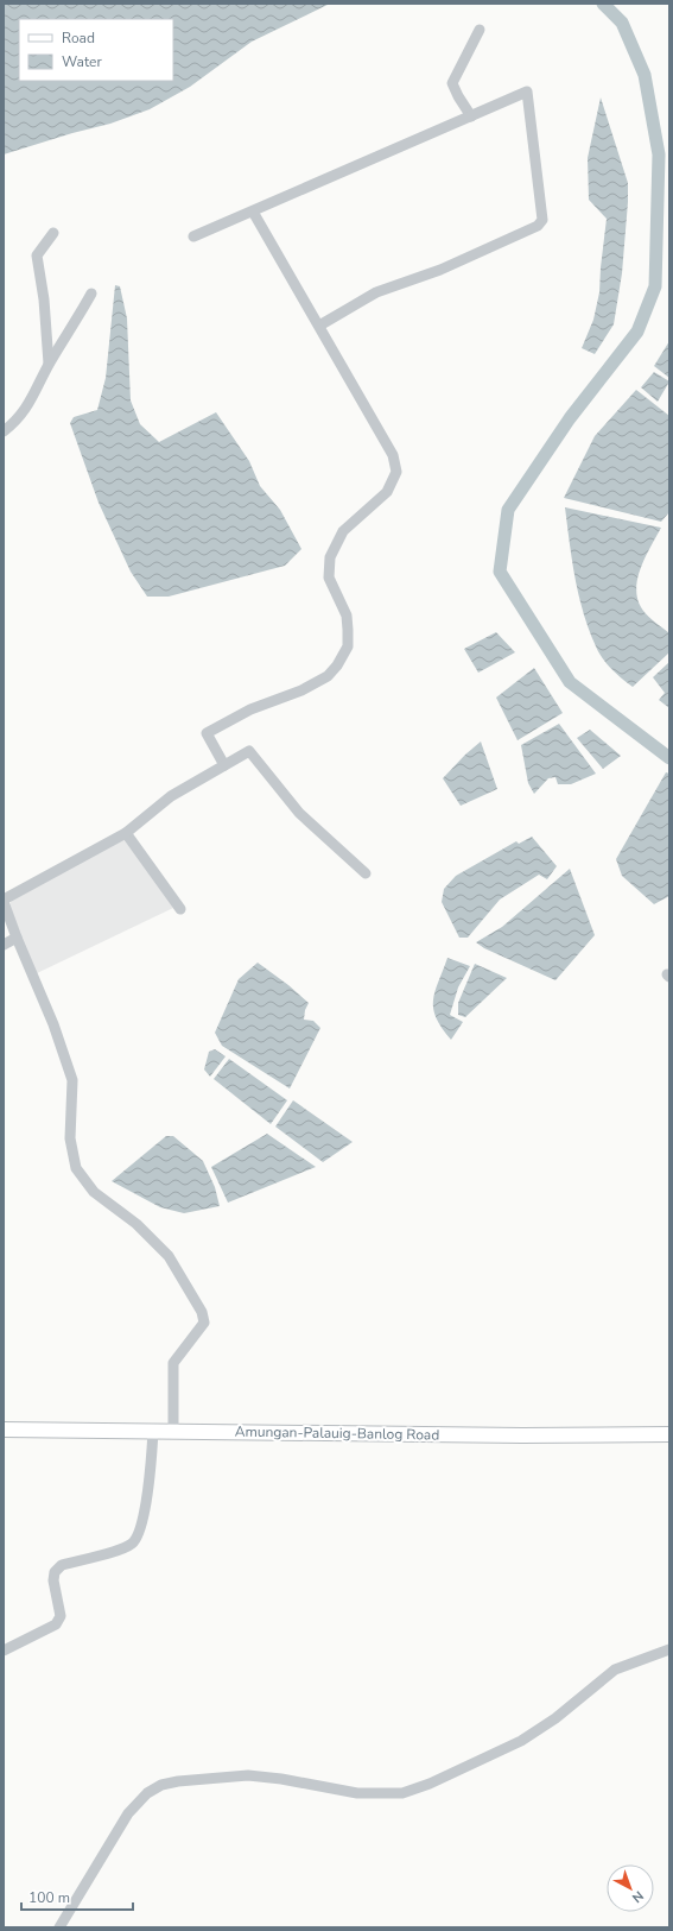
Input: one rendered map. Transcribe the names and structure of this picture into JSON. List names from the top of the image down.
{
  "streets": {
    "main road": ["Amungan-Palauig-Banlog Road"]
  },
  "legend": ["Road", "Water"],
  "scale_bar": "100 m",
  "north": "bottom right"
}
